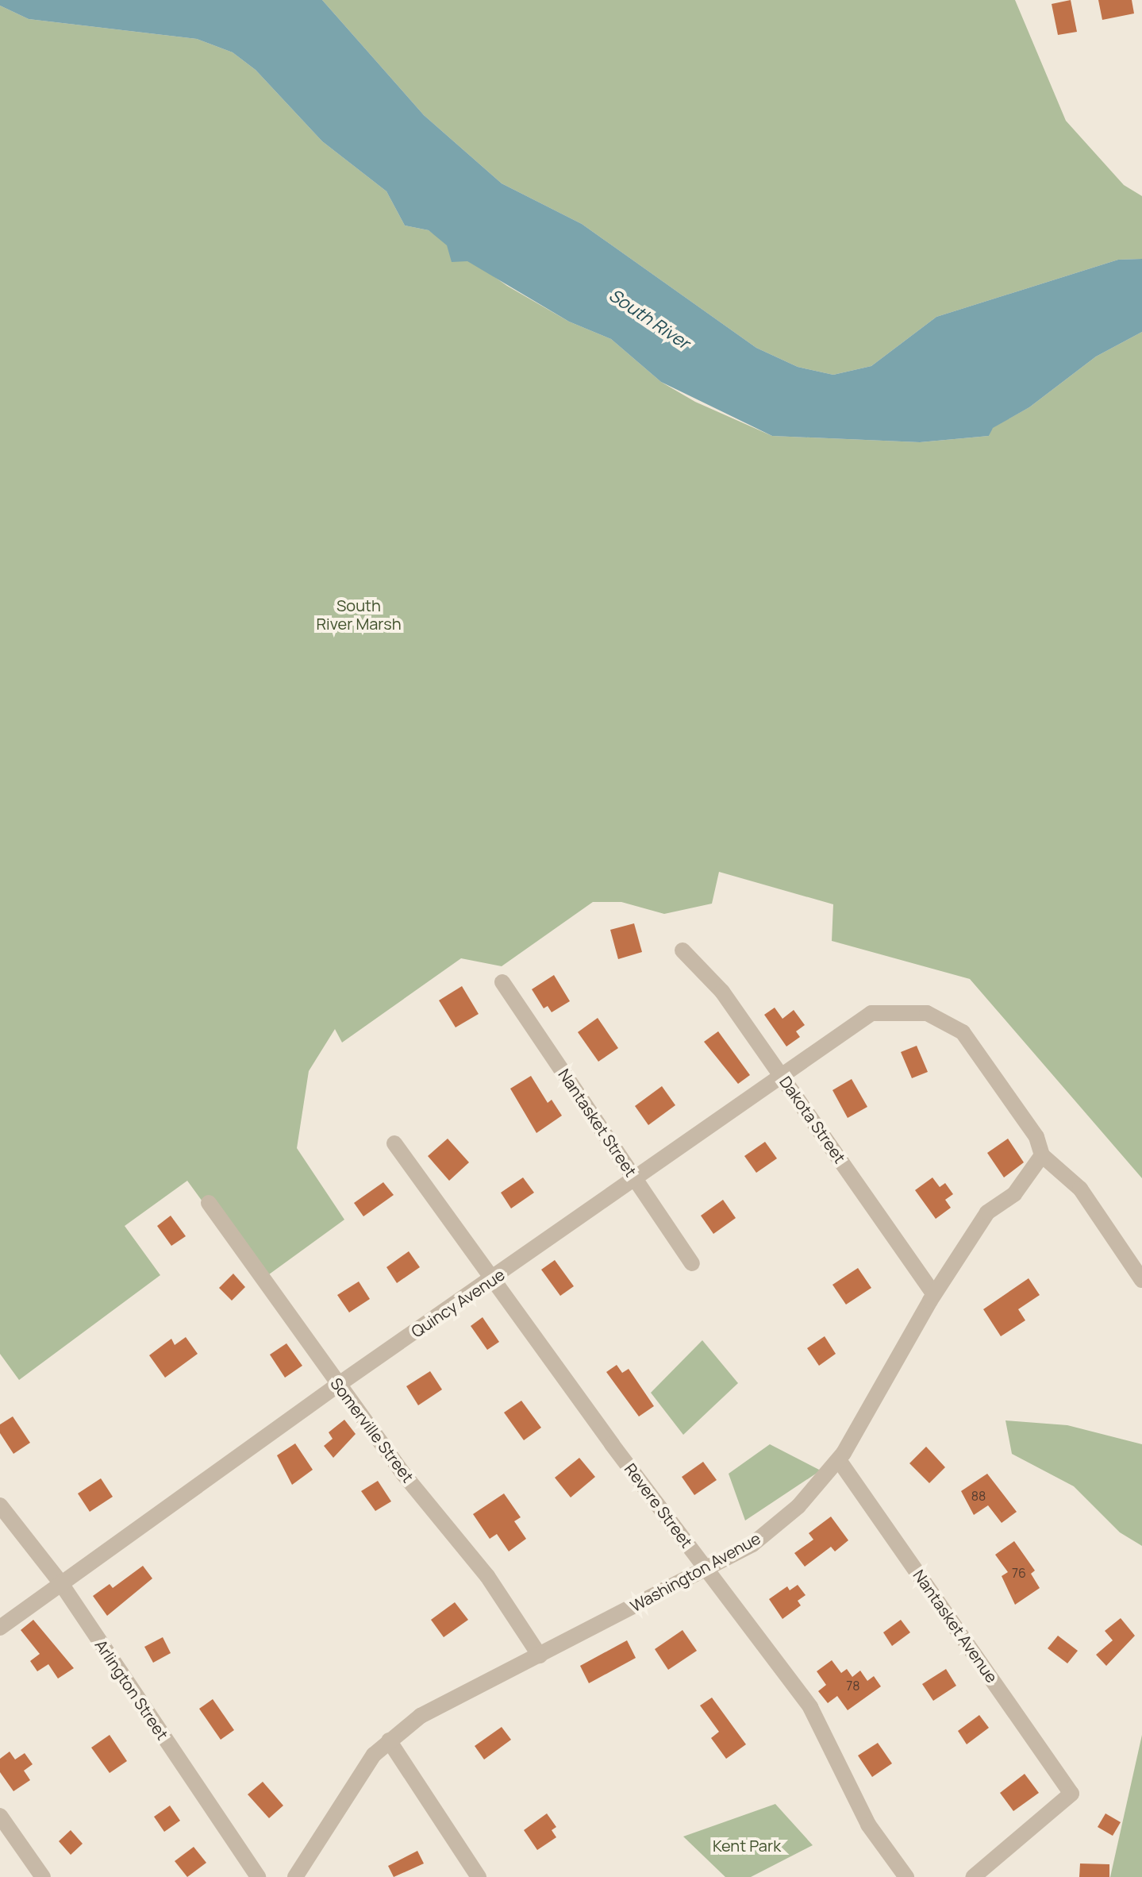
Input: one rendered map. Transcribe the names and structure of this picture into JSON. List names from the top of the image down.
{
  "streets": {
    "street": [
      "Dakota Street",
      "Nantasket Street",
      "Quincy Avenue",
      "Somerville Street",
      "Revere Street",
      "Washington Avenue",
      "Nantasket Avenue",
      "Arlington Street"
    ]
  },
  "crossings": [
    ["Dakota Street", "Quincy Avenue"],
    ["Dakota Street", "Washington Avenue"],
    ["Nantasket Street", "Quincy Avenue"],
    ["Quincy Avenue", "Somerville Street"],
    ["Quincy Avenue", "Revere Street"],
    ["Quincy Avenue", "Washington Avenue"],
    ["Quincy Avenue", "Arlington Street"],
    ["Somerville Street", "Washington Avenue"],
    ["Revere Street", "Washington Avenue"],
    ["Washington Avenue", "Nantasket Avenue"]
  ],
  "water": ["South River"],
  "parks": ["South River Marsh", "Kent Park"],
  "house_numbers": ["88", "76", "78"]
}
